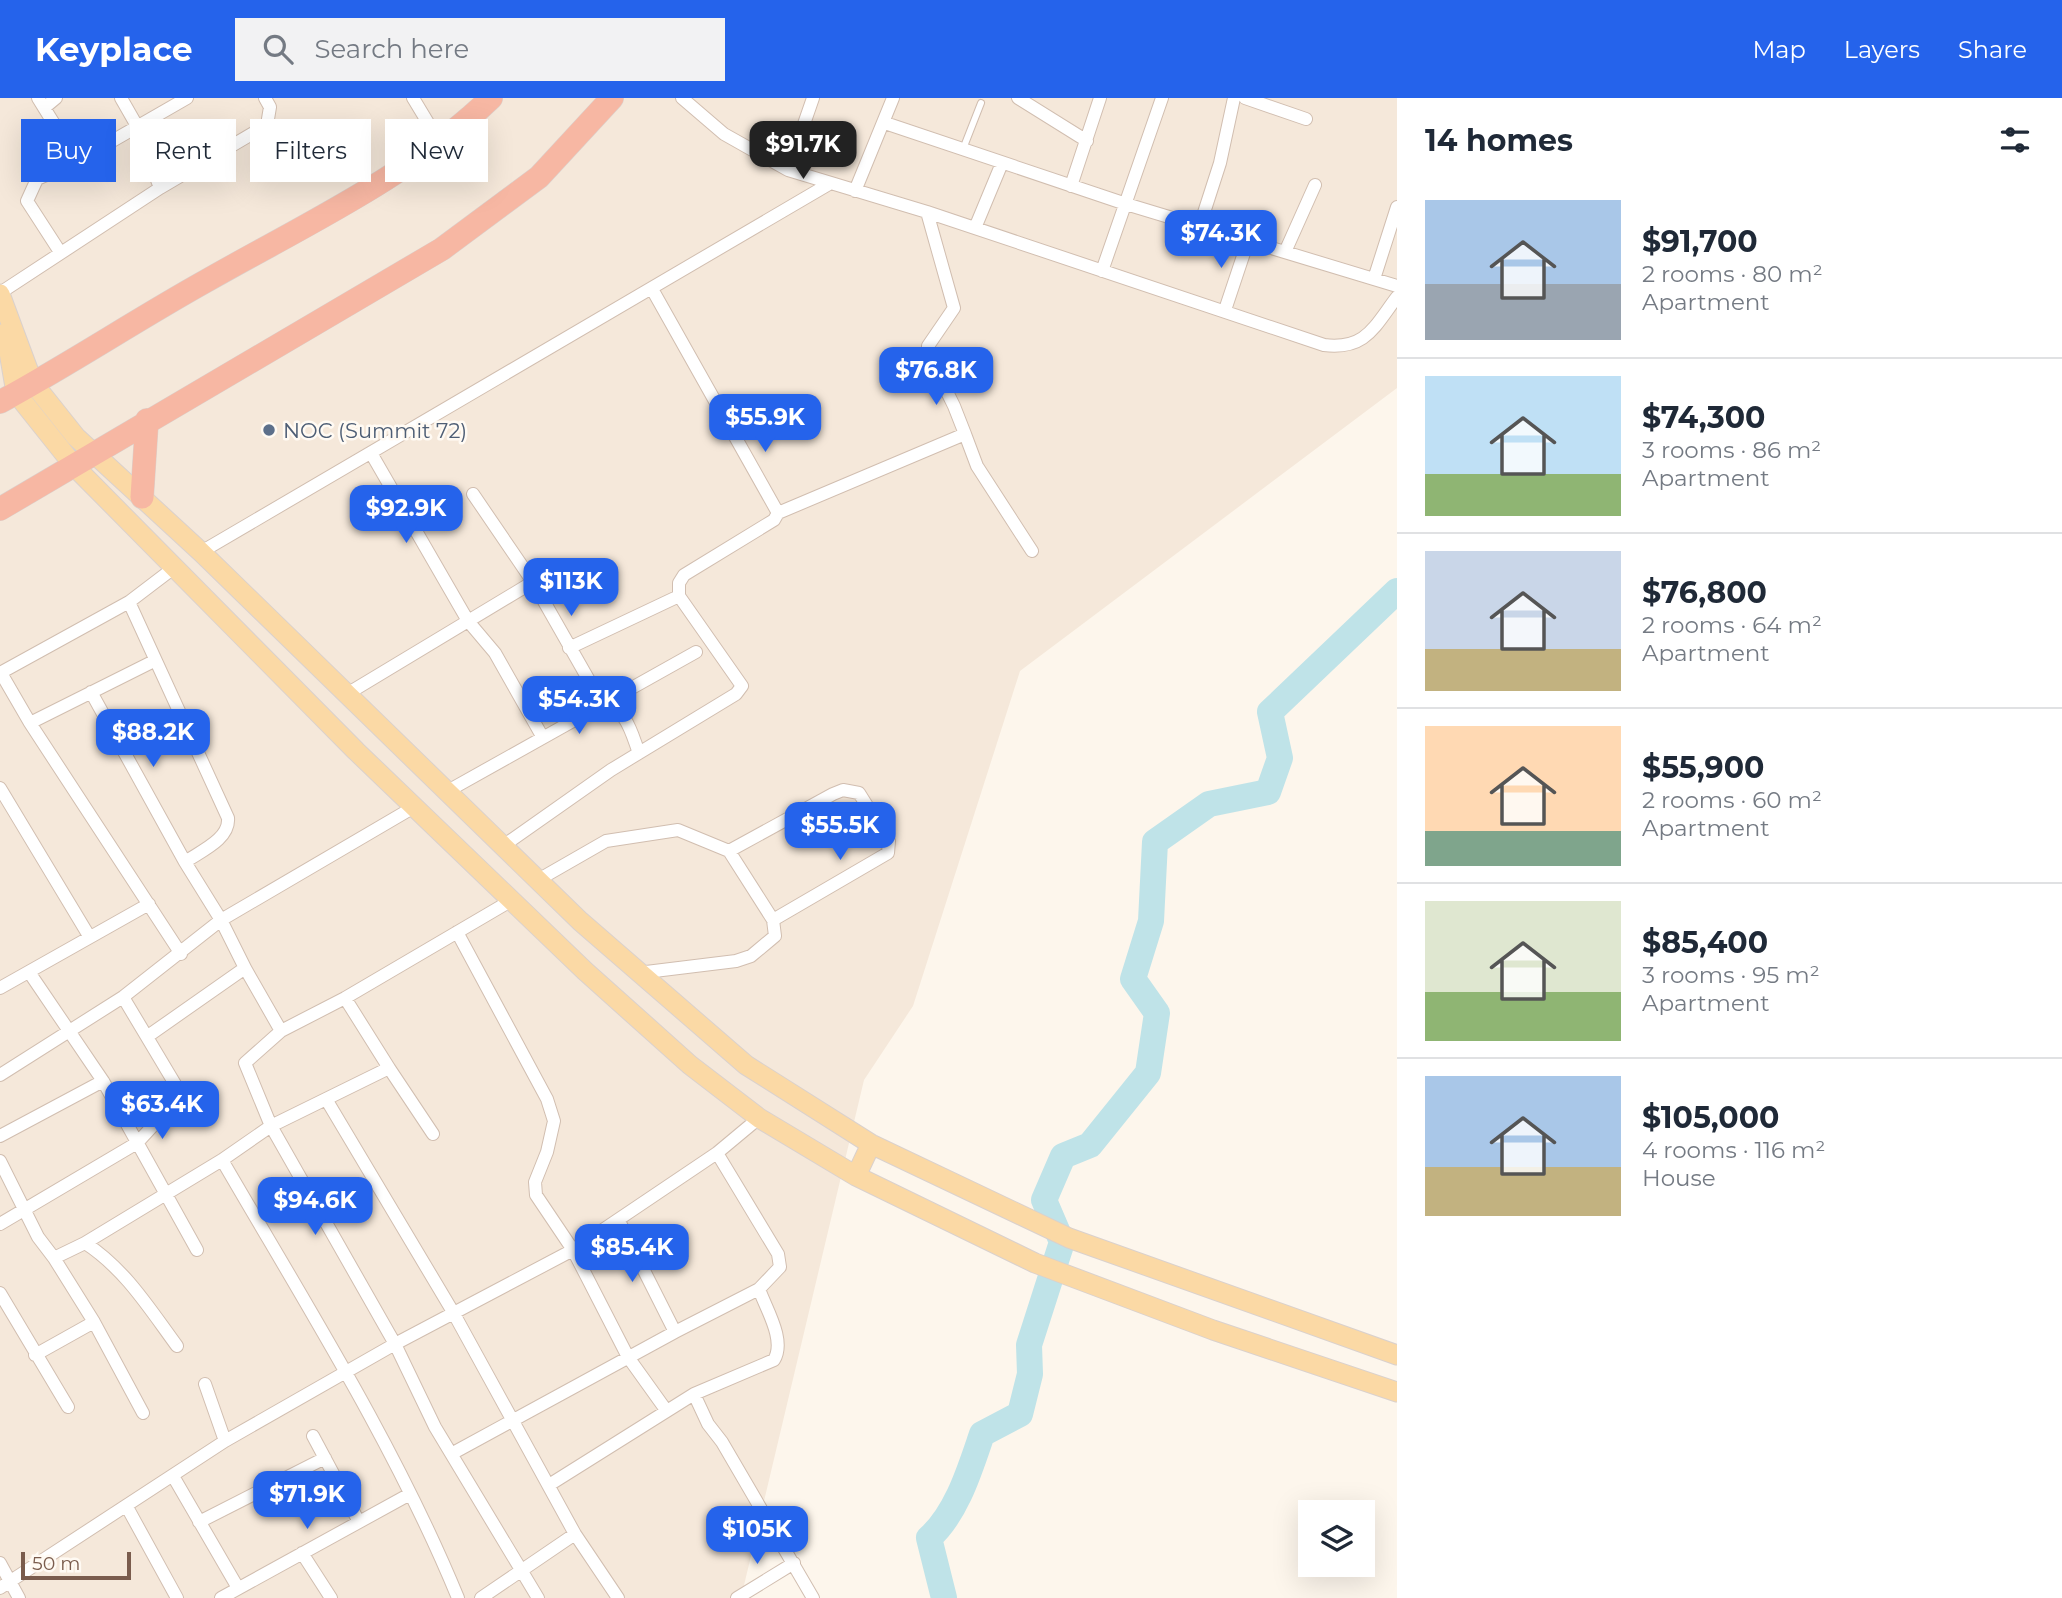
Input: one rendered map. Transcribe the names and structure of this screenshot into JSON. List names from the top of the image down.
{
  "places": ["NOC (Summit 72)"],
  "scale_bar": "50 m",
  "page": {
    "header": "Keyplace",
    "search": "Search here",
    "nav": ["Map", "Layers", "Share"],
    "heading": "14 homes",
    "chip": [
      "Buy",
      "Rent",
      "Filters",
      "New"
    ],
    "price": [
      "$91.7K",
      "$74.3K",
      "$76.8K",
      "$55.9K",
      "$92.9K",
      "$113K",
      "$54.3K",
      "$88.2K",
      "$55.5K",
      "$63.4K",
      "$94.6K",
      "$85.4K",
      "$71.9K",
      "$105K"
    ],
    "list": [
      {
        "name": "$91,700",
        "note": "2 rooms · 80 m² · Apartment"
      },
      {
        "name": "$74,300",
        "note": "3 rooms · 86 m² · Apartment"
      },
      {
        "name": "$76,800",
        "note": "2 rooms · 64 m² · Apartment"
      },
      {
        "name": "$55,900",
        "note": "2 rooms · 60 m² · Apartment"
      },
      {
        "name": "$85,400",
        "note": "3 rooms · 95 m² · Apartment"
      },
      {
        "name": "$105,000",
        "note": "4 rooms · 116 m² · House"
      }
    ],
    "scale": "50 m"
  }
}
